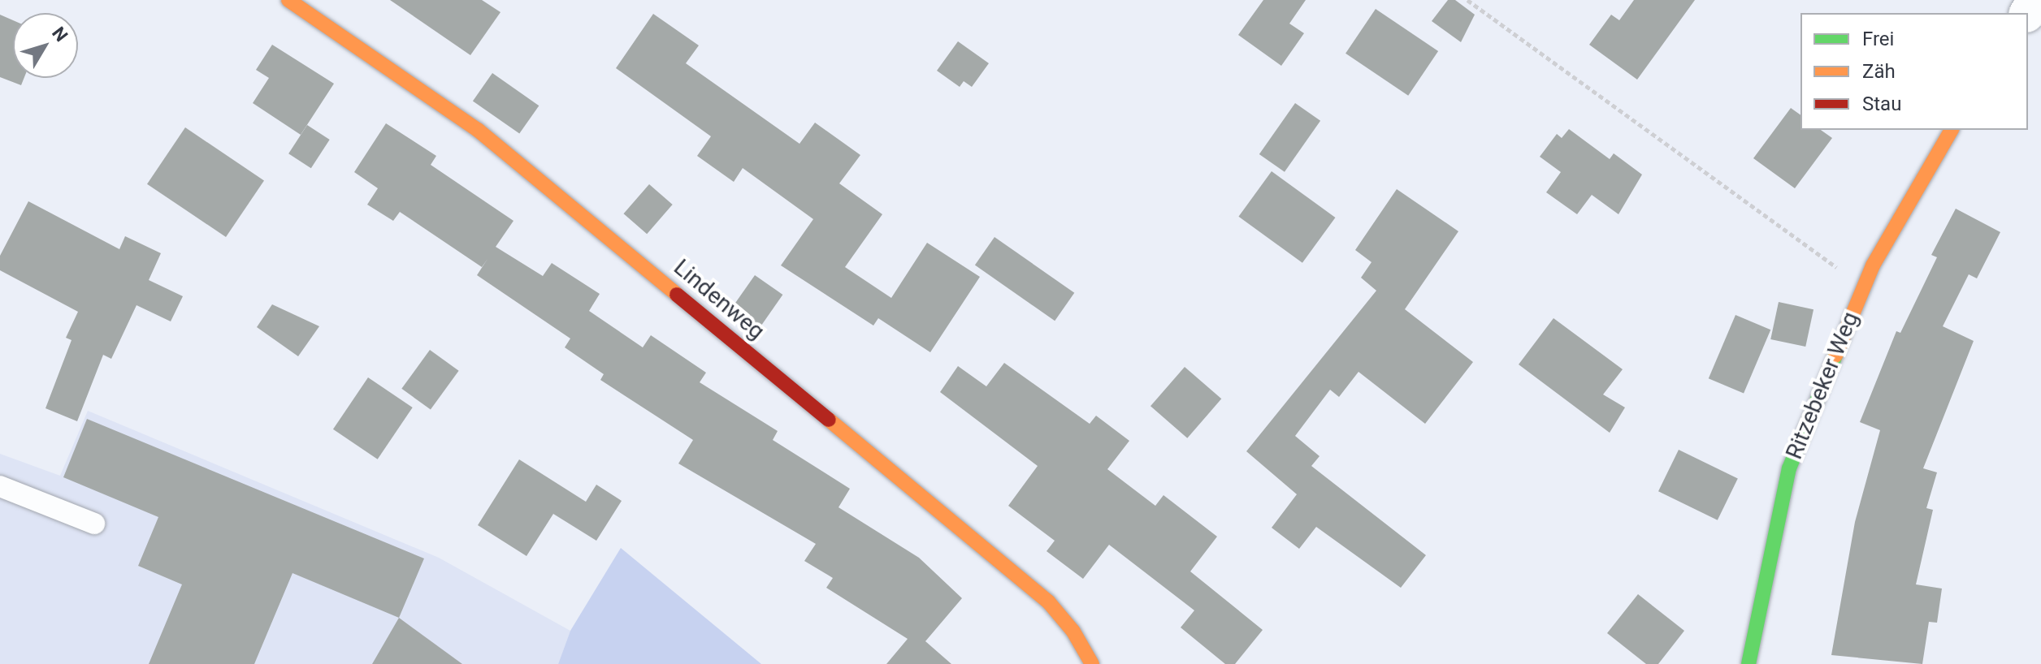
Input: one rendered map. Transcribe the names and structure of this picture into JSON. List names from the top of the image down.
{
  "streets": {
    "street": ["Lindenweg", "Ritzebeker Weg"]
  },
  "legend": ["Frei", "Zäh", "Stau"],
  "north": "top right"
}
